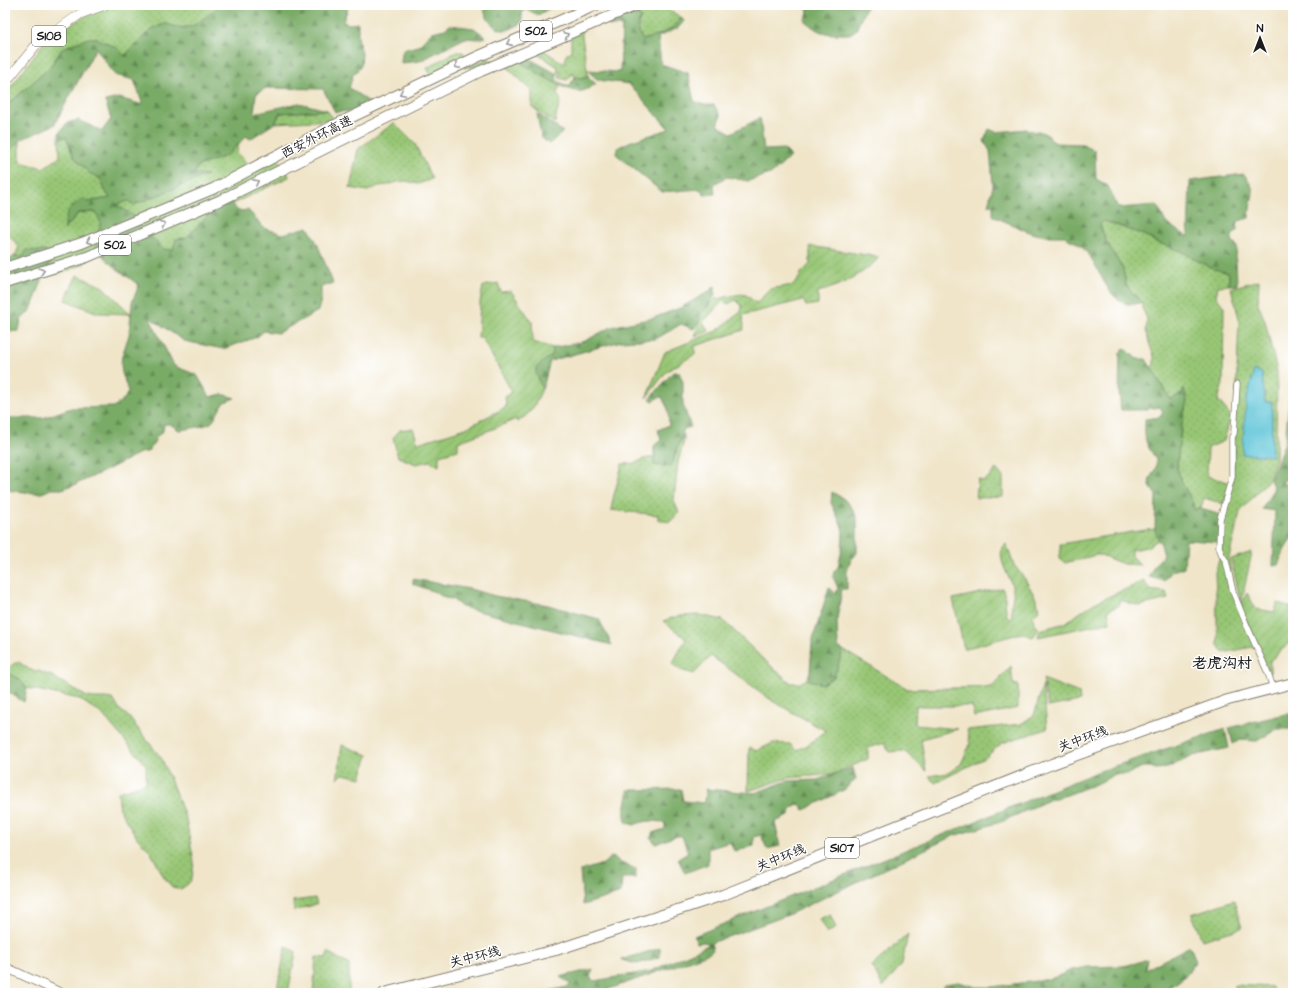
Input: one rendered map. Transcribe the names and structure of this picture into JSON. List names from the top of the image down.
{
  "streets": {
    "highway": [
      "S02",
      "西安外环高速",
      "关中环线",
      "S107"
    ],
    "main road": ["S108"]
  },
  "districts": ["老虎沟村"],
  "north": "top"
}
